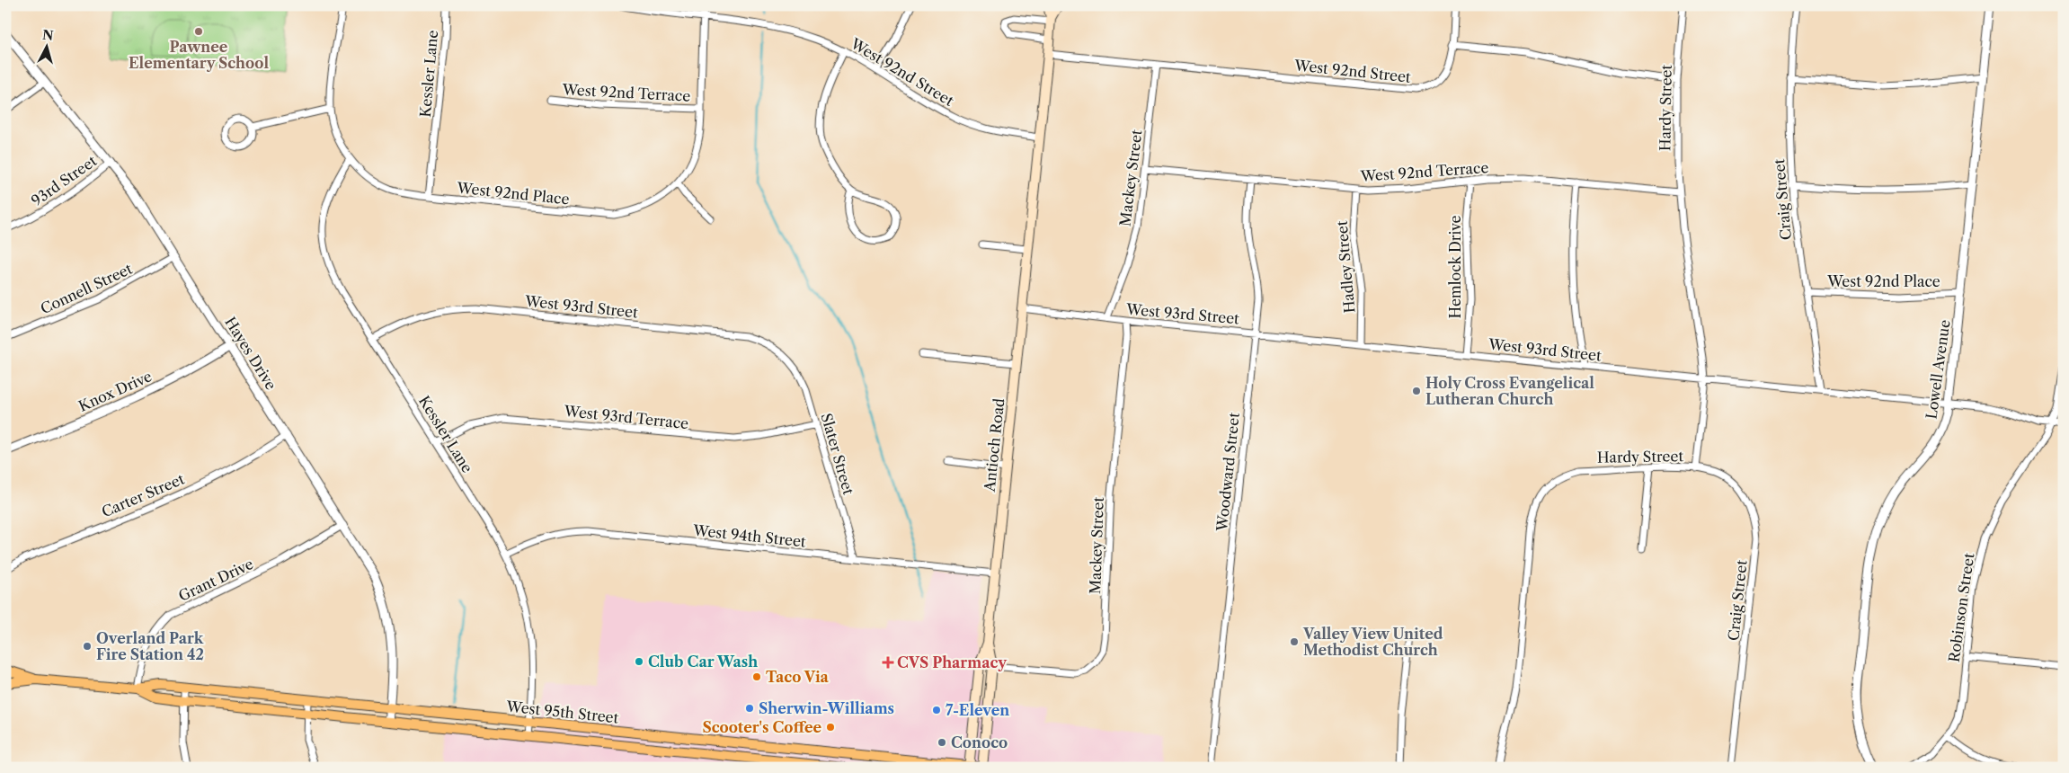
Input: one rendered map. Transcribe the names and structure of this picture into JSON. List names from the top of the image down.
{
  "streets": {
    "main road": ["Antioch Road", "West 95th Street"],
    "street": [
      "West 92nd Street",
      "Kessler Lane",
      "West 92nd Terrace",
      "Hardy Street",
      "Mackey Street",
      "93rd Street",
      "West 92nd Place",
      "Craig Street",
      "Hadley Street",
      "Hemlock Drive",
      "Connell Street",
      "West 93rd Street",
      "Hayes Drive",
      "Lowell Avenue",
      "Knox Drive",
      "West 93rd Terrace",
      "Slater Street",
      "Woodward Street",
      "Carter Street",
      "West 94th Street",
      "Grant Drive",
      "Robinson Street"
    ]
  },
  "crossings": [
    ["West 92nd Street", "Mackey Street"],
    ["West 92nd Street", "Antioch Road"],
    ["Kessler Lane", "West 92nd Place"],
    ["Kessler Lane", "West 93rd Street"],
    ["Kessler Lane", "West 93rd Terrace"],
    ["Kessler Lane", "West 94th Street"],
    ["Kessler Lane", "West 95th Street"],
    ["West 92nd Terrace", "Hardy Street"],
    ["West 92nd Terrace", "Mackey Street"],
    ["West 92nd Terrace", "Hadley Street"],
    ["West 92nd Terrace", "Hemlock Drive"],
    ["West 92nd Terrace", "Woodward Street"],
    ["Hardy Street", "Craig Street"],
    ["Hardy Street", "West 93rd Street"],
    ["Mackey Street", "West 93rd Street"],
    ["Mackey Street", "Antioch Road"],
    ["93rd Street", "Hayes Drive"],
    ["West 92nd Place", "Craig Street"],
    ["West 92nd Place", "Lowell Avenue"],
    ["Craig Street", "West 93rd Street"],
    ["Hadley Street", "West 93rd Street"],
    ["Hemlock Drive", "West 93rd Street"],
    ["Connell Street", "Hayes Drive"],
    ["West 93rd Street", "Lowell Avenue"],
    ["West 93rd Street", "Antioch Road"],
    ["West 93rd Street", "Slater Street"],
    ["West 93rd Street", "Woodward Street"],
    ["West 93rd Street", "Robinson Street"],
    ["Hayes Drive", "Knox Drive"],
    ["Hayes Drive", "Carter Street"],
    ["Hayes Drive", "Grant Drive"],
    ["Hayes Drive", "West 95th Street"],
    ["West 93rd Terrace", "Slater Street"],
    ["Antioch Road", "West 94th Street"],
    ["Antioch Road", "West 95th Street"],
    ["Slater Street", "West 94th Street"],
    ["Grant Drive", "West 95th Street"]
  ],
  "places": {
    "other": [
      "Pawnee Elementary School",
      "Holy Cross Evangelical Lutheran Church",
      "Valley View United Methodist Church",
      "Overland Park Fire Station 42",
      "Club Car Wash",
      "Taco Via",
      "Sherwin-Williams",
      "7-Eleven",
      "Scooter's Coffee",
      "Conoco"
    ],
    "health": ["CVS Pharmacy"]
  },
  "north": "top"
}
